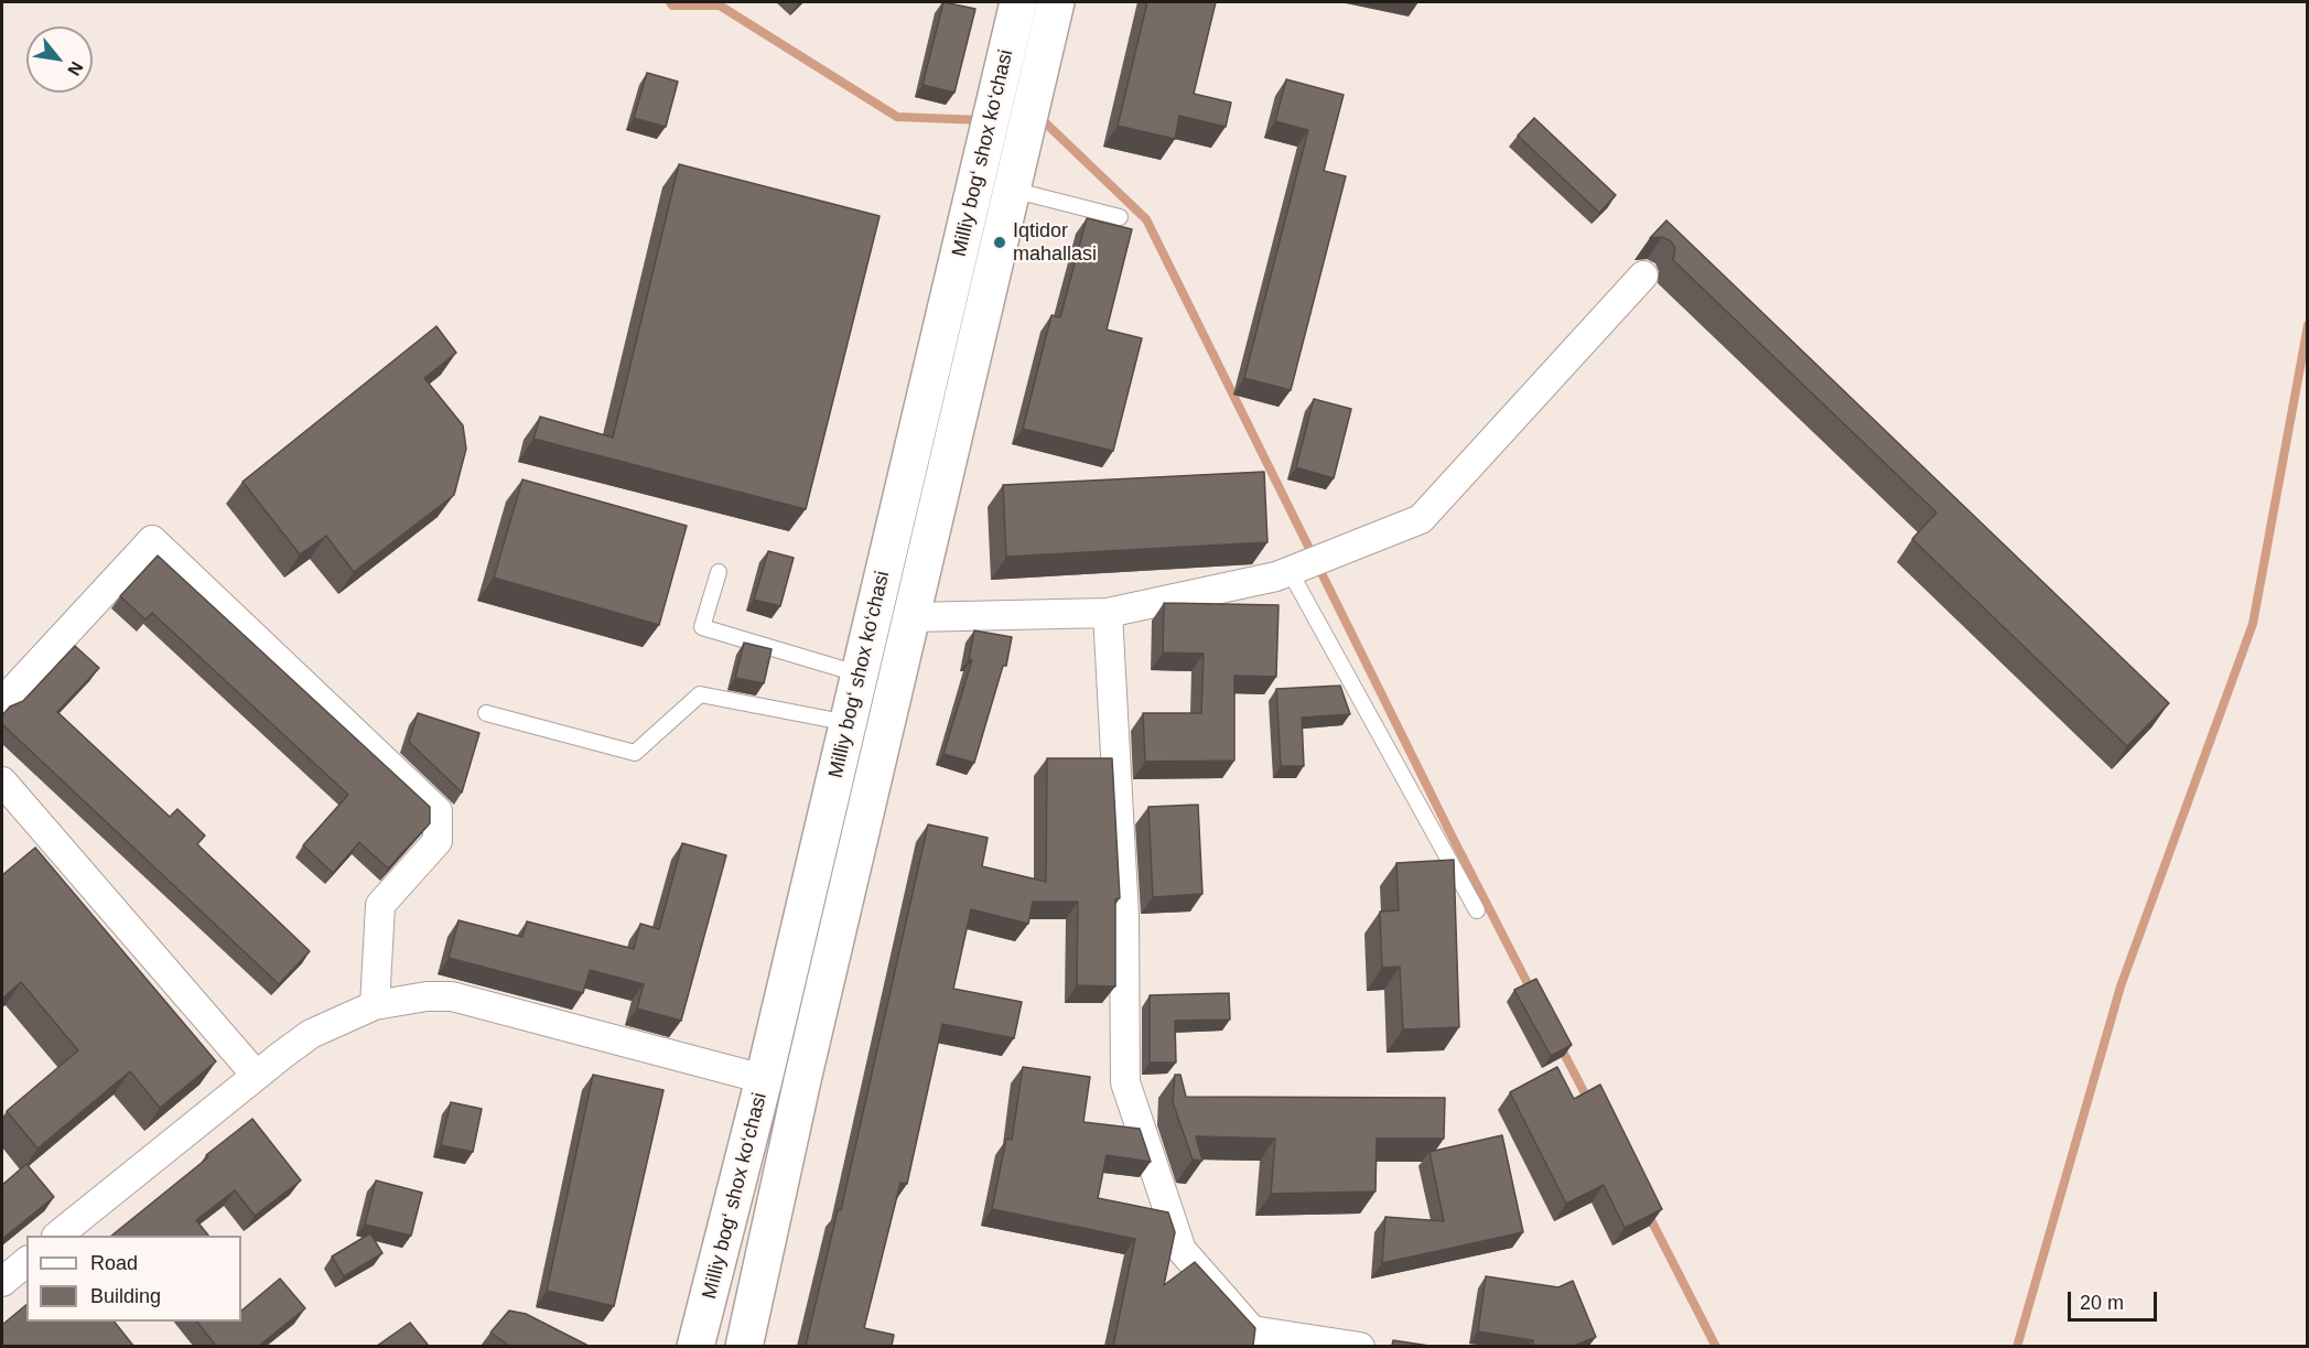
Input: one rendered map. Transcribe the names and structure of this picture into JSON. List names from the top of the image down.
{
  "streets": {
    "main road": ["Milliy bog‘ shox ko‘chasi"]
  },
  "places": ["Iqtidor mahallasi"],
  "legend": ["Road", "Building"],
  "scale_bar": "20 m",
  "north": "bottom right"
}
